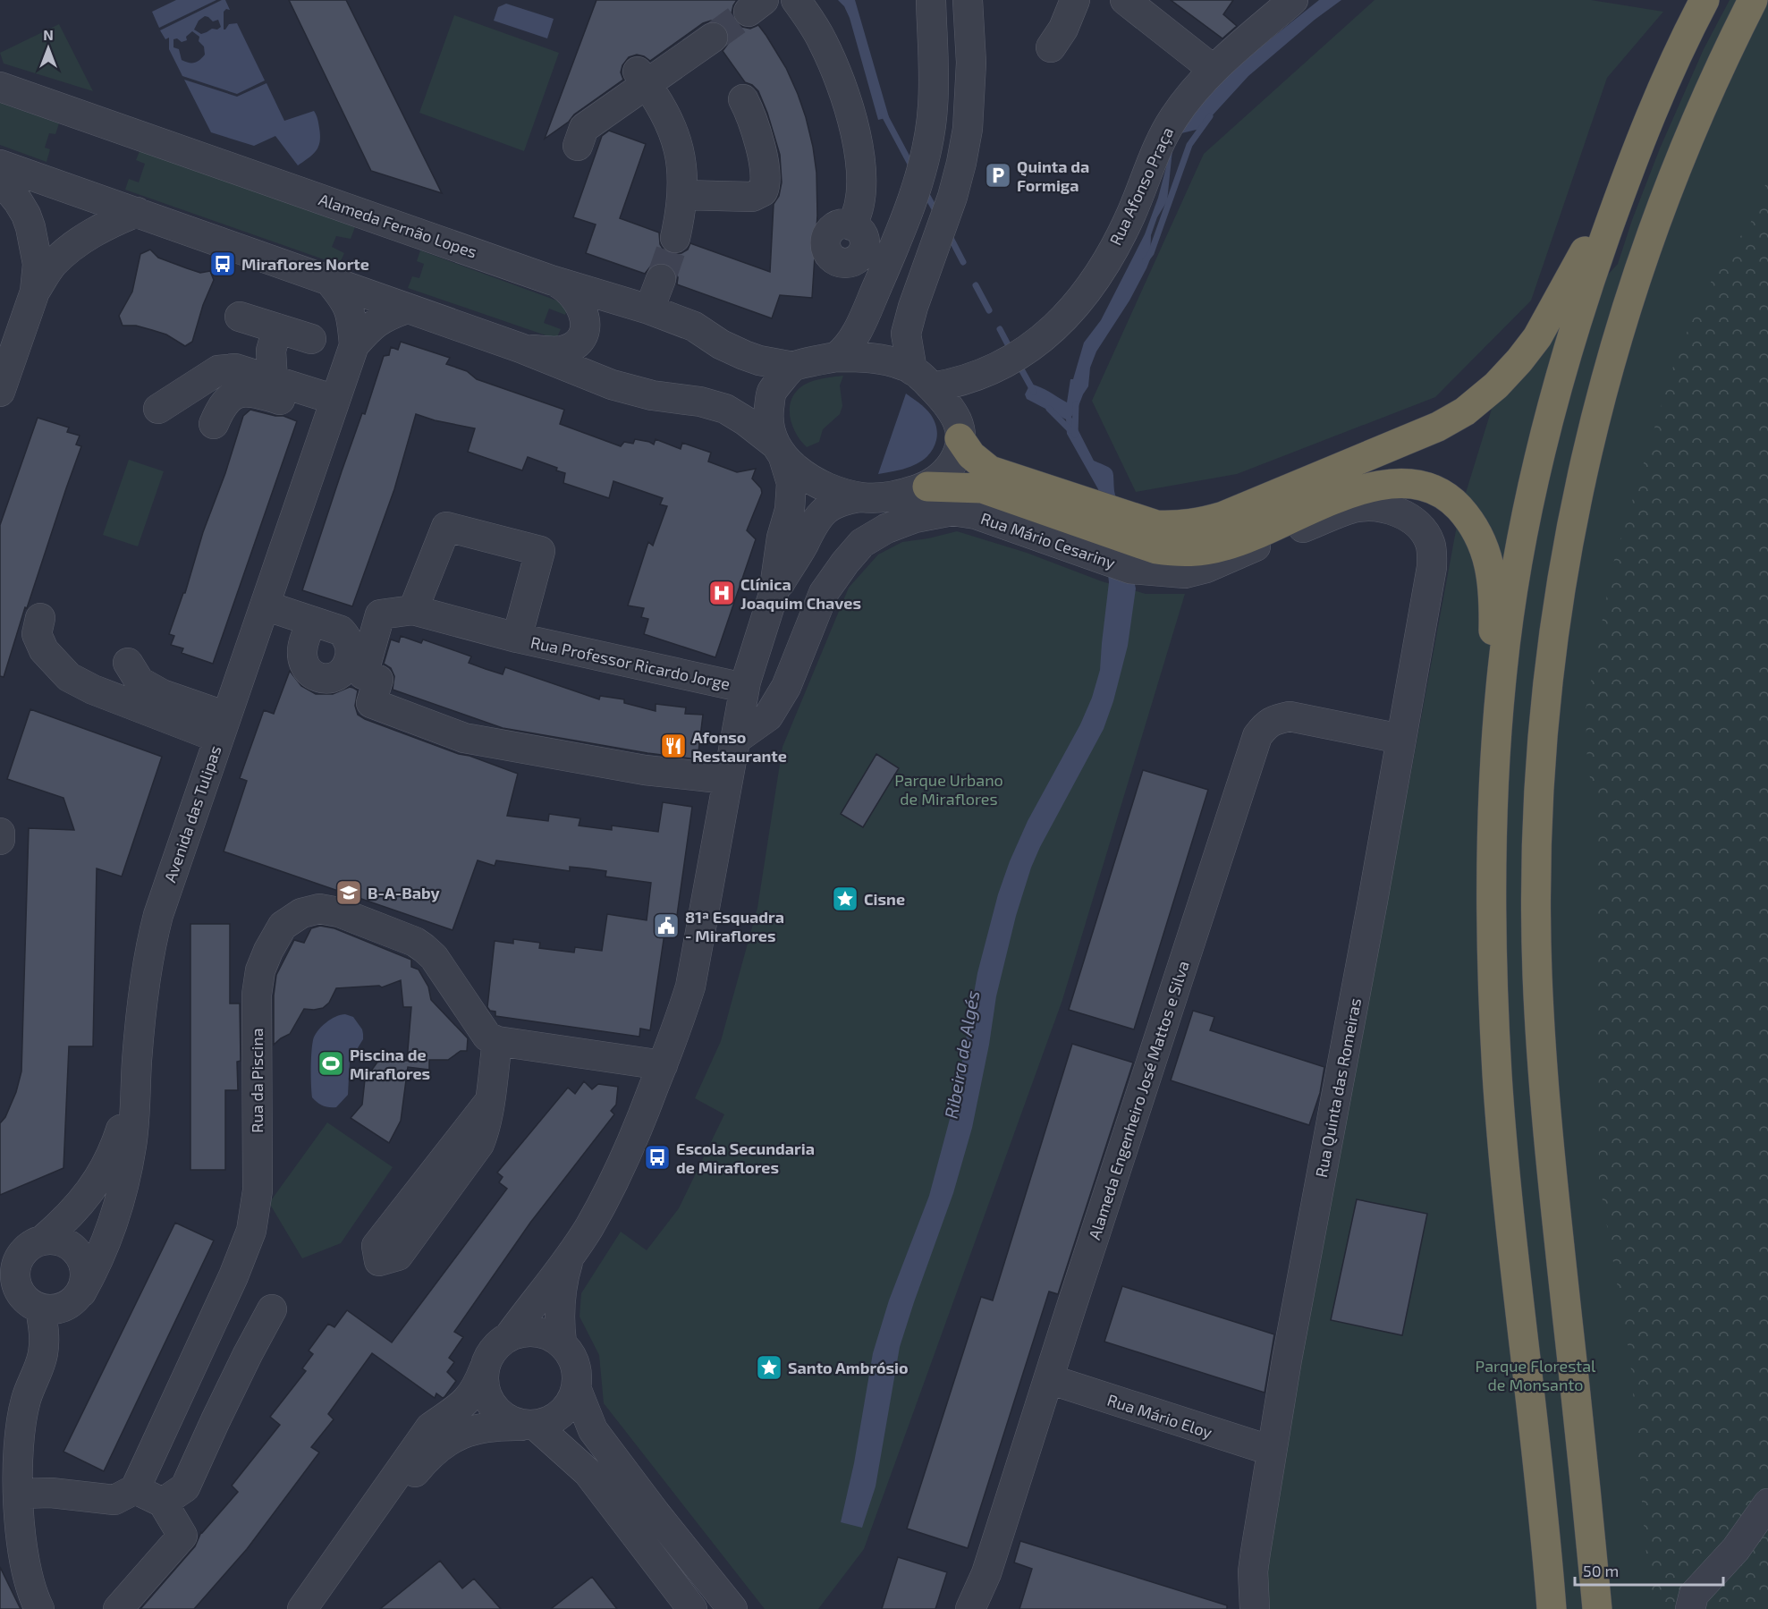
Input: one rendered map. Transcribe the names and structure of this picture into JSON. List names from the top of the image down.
{
  "streets": {
    "street": [
      "Rua Afonso Praça",
      "Alameda Fernão Lopes",
      "Rua Mário Cesariny",
      "Rua Professor Ricardo Jorge",
      "Avenida das Tulipas",
      "Rua da Piscina",
      "Rua Quinta das Romeiras",
      "Alameda Engenheiro José Mattos e Silva",
      "Rua Mário Eloy"
    ]
  },
  "crossings": [
    ["Rua Afonso Praça", "Alameda Fernão Lopes"],
    ["Rua Mário Cesariny", "Rua Quinta das Romeiras"],
    ["Rua Quinta das Romeiras", "Alameda Engenheiro José Mattos e Silva"],
    ["Rua Quinta das Romeiras", "Rua Mário Eloy"],
    ["Alameda Engenheiro José Mattos e Silva", "Rua Mário Eloy"]
  ],
  "water": ["Ribeira de Algés"],
  "parks": ["Parque Urbano de Miraflores", "Parque Florestal de Monsanto"],
  "places": {
    "parking": ["Quinta da Formiga"],
    "bus stop": ["Miraflores Norte", "Escola Secundaria de Miraflores"],
    "hospital": ["Clínica Joaquim Chaves"],
    "restaurant": ["Afonso Restaurante"],
    "school or university": ["B-A-Baby"],
    "place": ["Cisne", "Santo Ambrósio"],
    "public building": ["81ª Esquadra - Miraflores"],
    "sports": ["Piscina de Miraflores"]
  },
  "scale_bar": "50 m",
  "north": "top"
}
